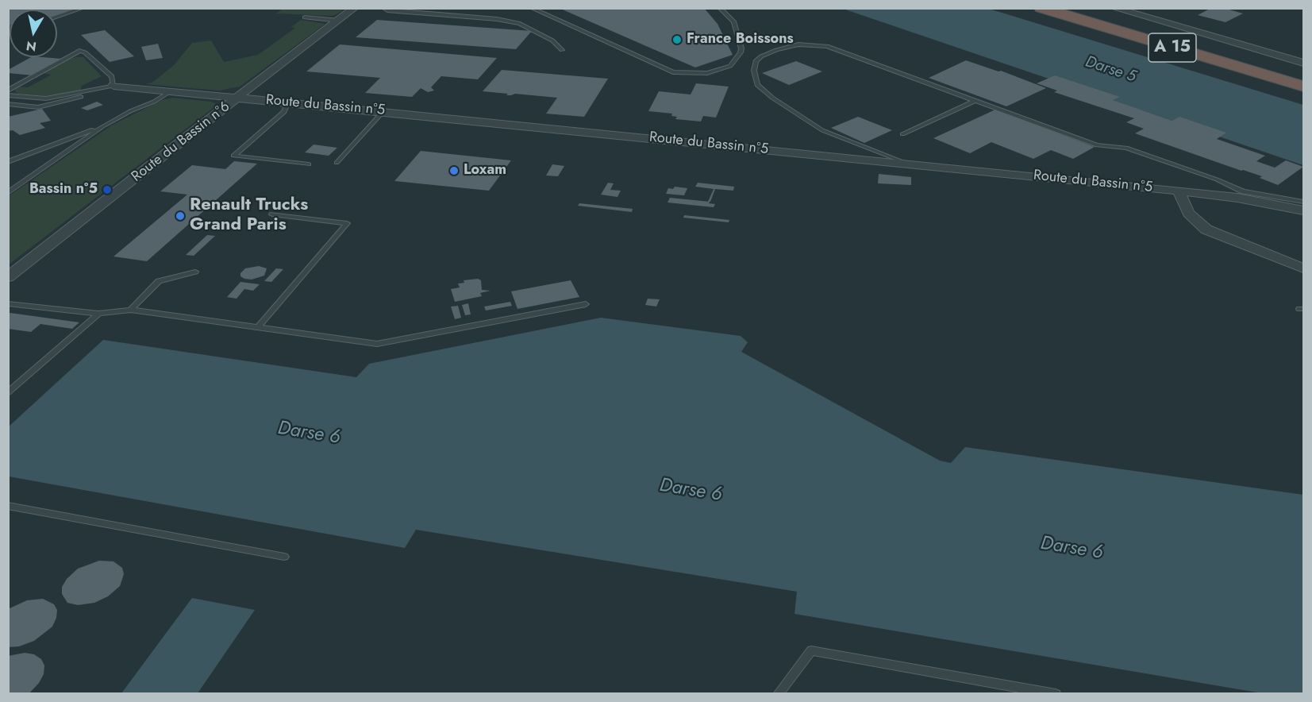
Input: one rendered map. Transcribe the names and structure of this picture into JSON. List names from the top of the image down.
{
  "streets": {
    "highway": ["A 15"],
    "street": ["Route du Bassin n°5", "Route du Bassin n°6"]
  },
  "crossings": [
    ["Route du Bassin n°5", "Route du Bassin n°6"]
  ],
  "water": ["Darse 5", "Darse 6"],
  "places": [
    "France Boissons",
    "Loxam",
    "Bassin n°5",
    "Renault Trucks Grand Paris"
  ],
  "north": "bottom"
}
